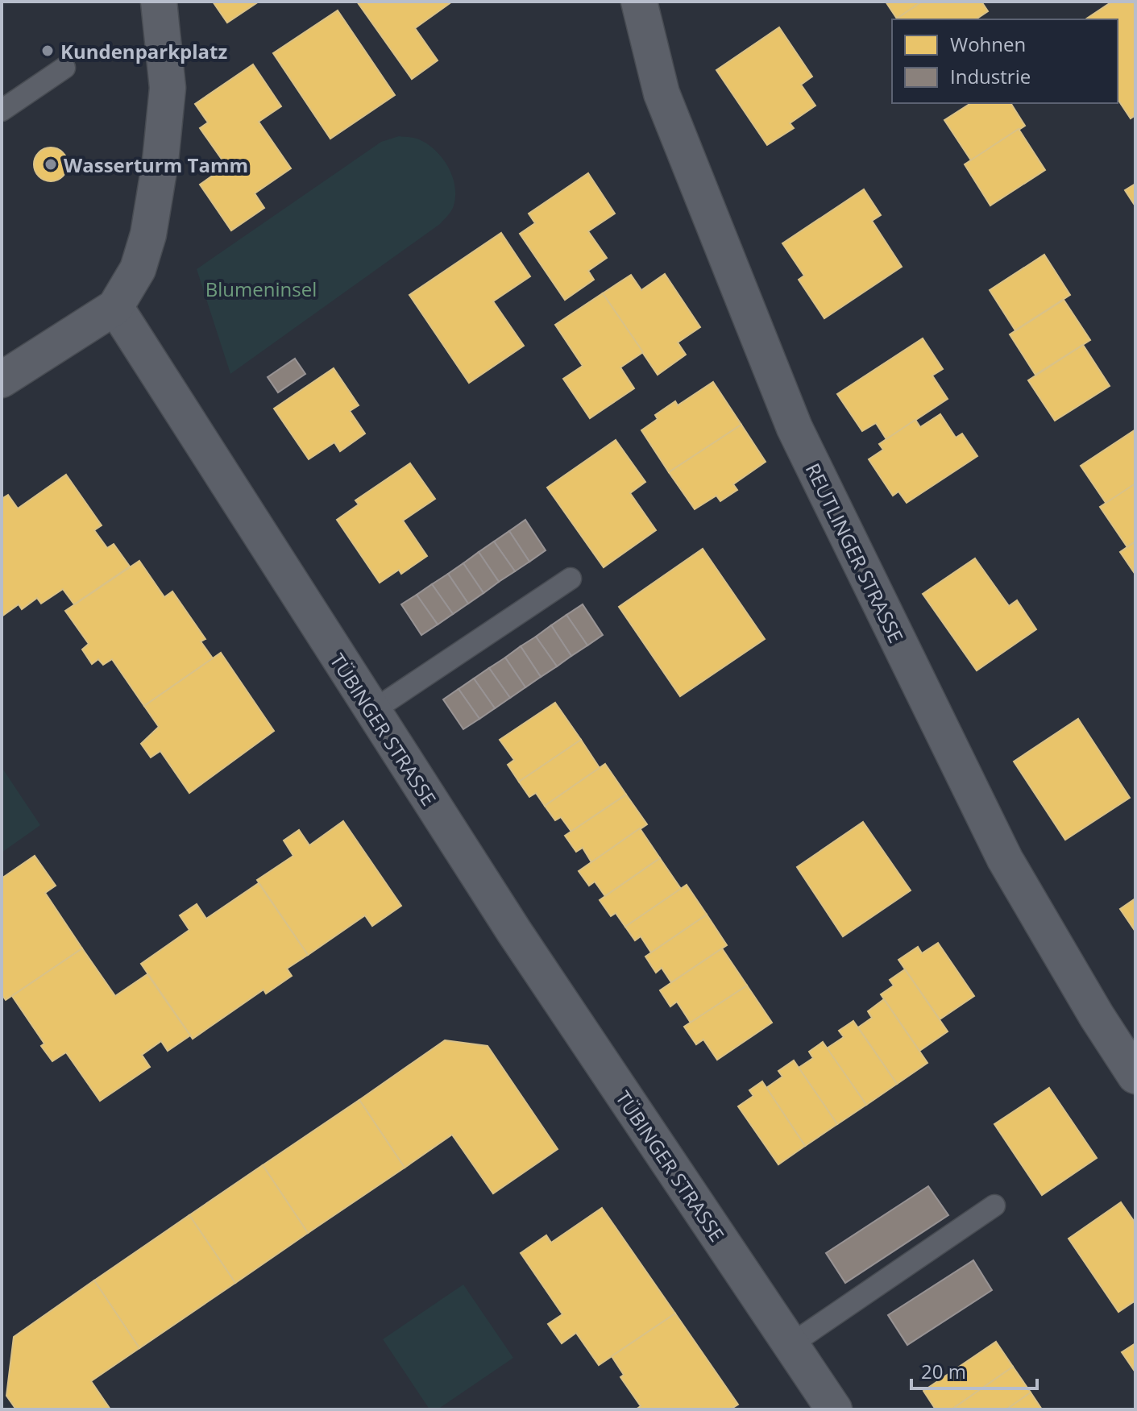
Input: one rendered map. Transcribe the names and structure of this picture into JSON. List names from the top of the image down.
{
  "streets": {
    "street": ["REUTLINGER STRASSE", "TÜBINGER STRASSE"]
  },
  "parks": ["Blumeninsel"],
  "places": ["Kundenparkplatz", "Wasserturm Tamm"],
  "legend": ["Wohnen", "Industrie"],
  "scale_bar": "20 m"
}
